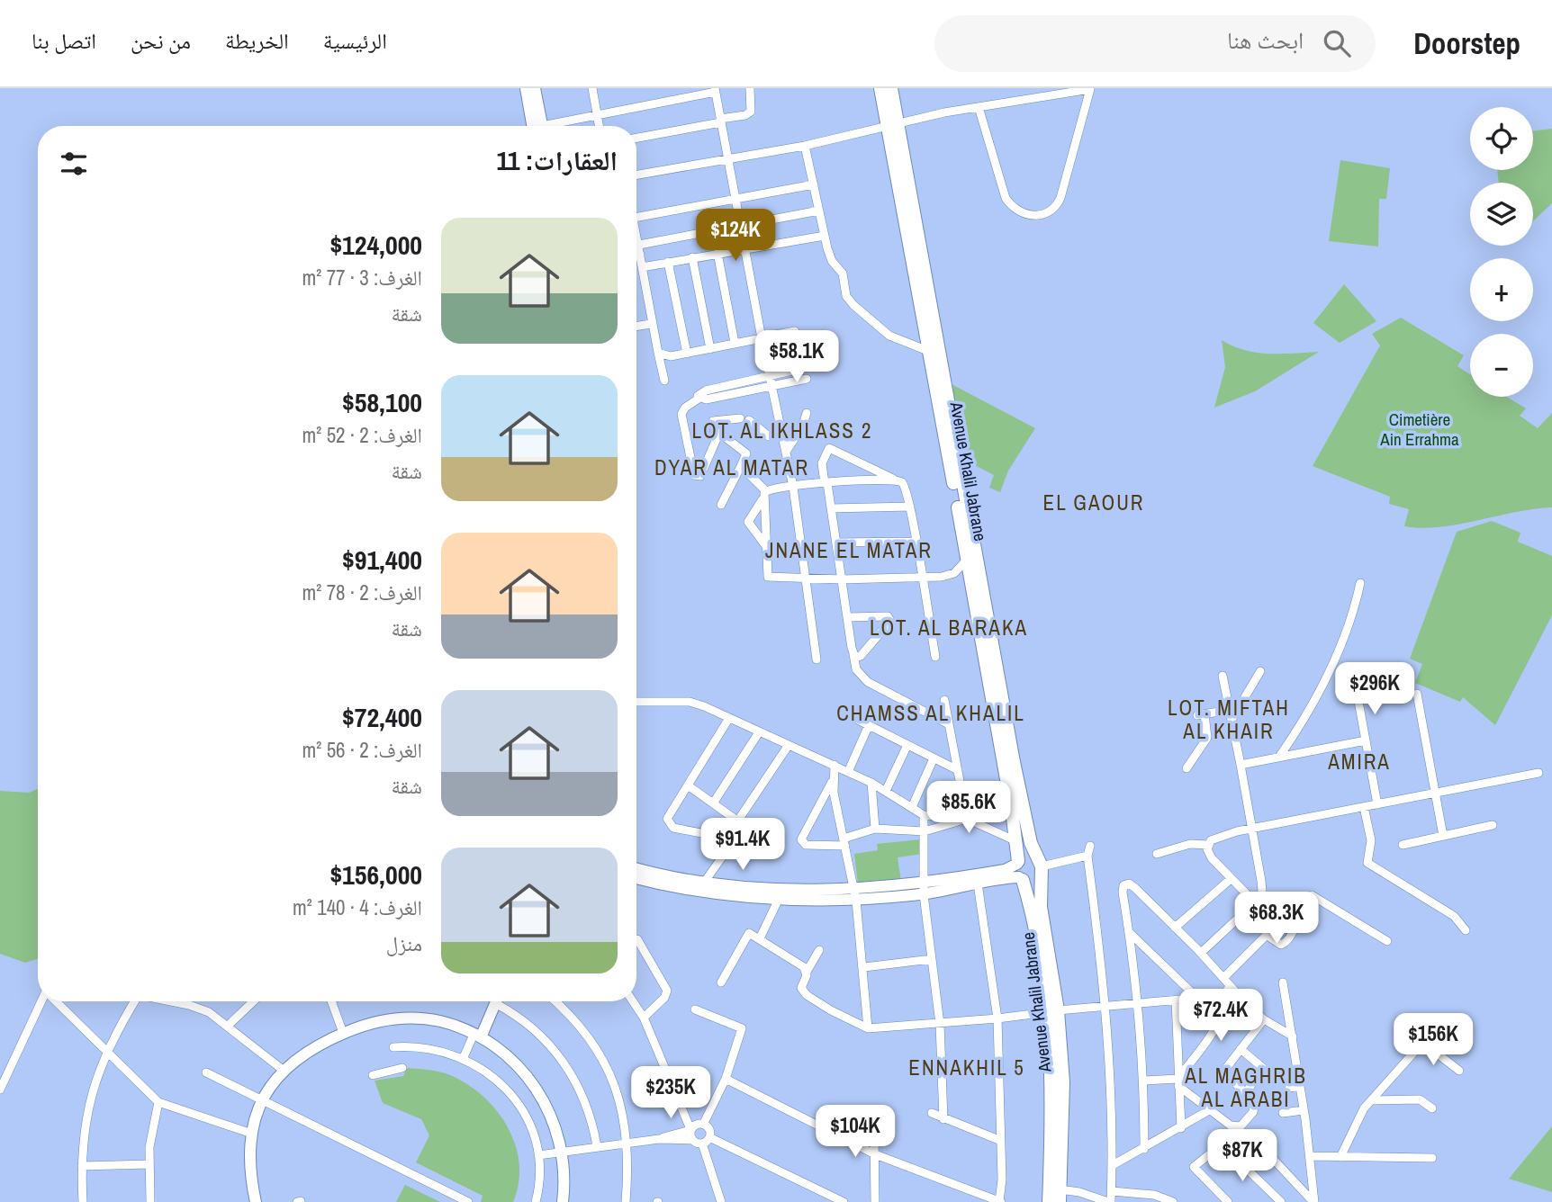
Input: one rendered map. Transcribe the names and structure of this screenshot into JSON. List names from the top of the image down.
{
  "streets": {
    "main road": ["Avenue Khalil Jabrane"]
  },
  "districts": [
    "LOT. AL IKHLASS 2",
    "DYAR AL MATAR",
    "EL GAOUR",
    "JNANE EL MATAR",
    "LOT. AL BARAKA",
    "LOT. MIFTAH AL KHAIR",
    "CHAMSS AL KHALIL",
    "AMIRA",
    "ENNAKHIL 5",
    "AL MAGHRIB AL ARABI"
  ],
  "parks": ["Cimetière Ain Errahma"],
  "page": {
    "header": "Doorstep",
    "search": "ابحث هنا",
    "nav": [
      "الرئيسية",
      "الخريطة",
      "من نحن",
      "اتصل بنا"
    ],
    "map_buttons": ["+", "−"],
    "heading": "العقارات: 11",
    "list": [
      {
        "name": "$124,000",
        "note": "الغرف: 3 · 77 m² · شقة"
      },
      {
        "name": "$58,100",
        "note": "الغرف: 2 · 52 m² · شقة"
      },
      {
        "name": "$91,400",
        "note": "الغرف: 2 · 78 m² · شقة"
      },
      {
        "name": "$72,400",
        "note": "الغرف: 2 · 56 m² · شقة"
      },
      {
        "name": "$156,000",
        "note": "الغرف: 4 · 140 m² · منزل"
      }
    ],
    "price": [
      "$124K",
      "$58.1K",
      "$296K",
      "$85.6K",
      "$91.4K",
      "$68.3K",
      "$72.4K",
      "$156K",
      "$235K",
      "$104K",
      "$87K"
    ]
  }
}
